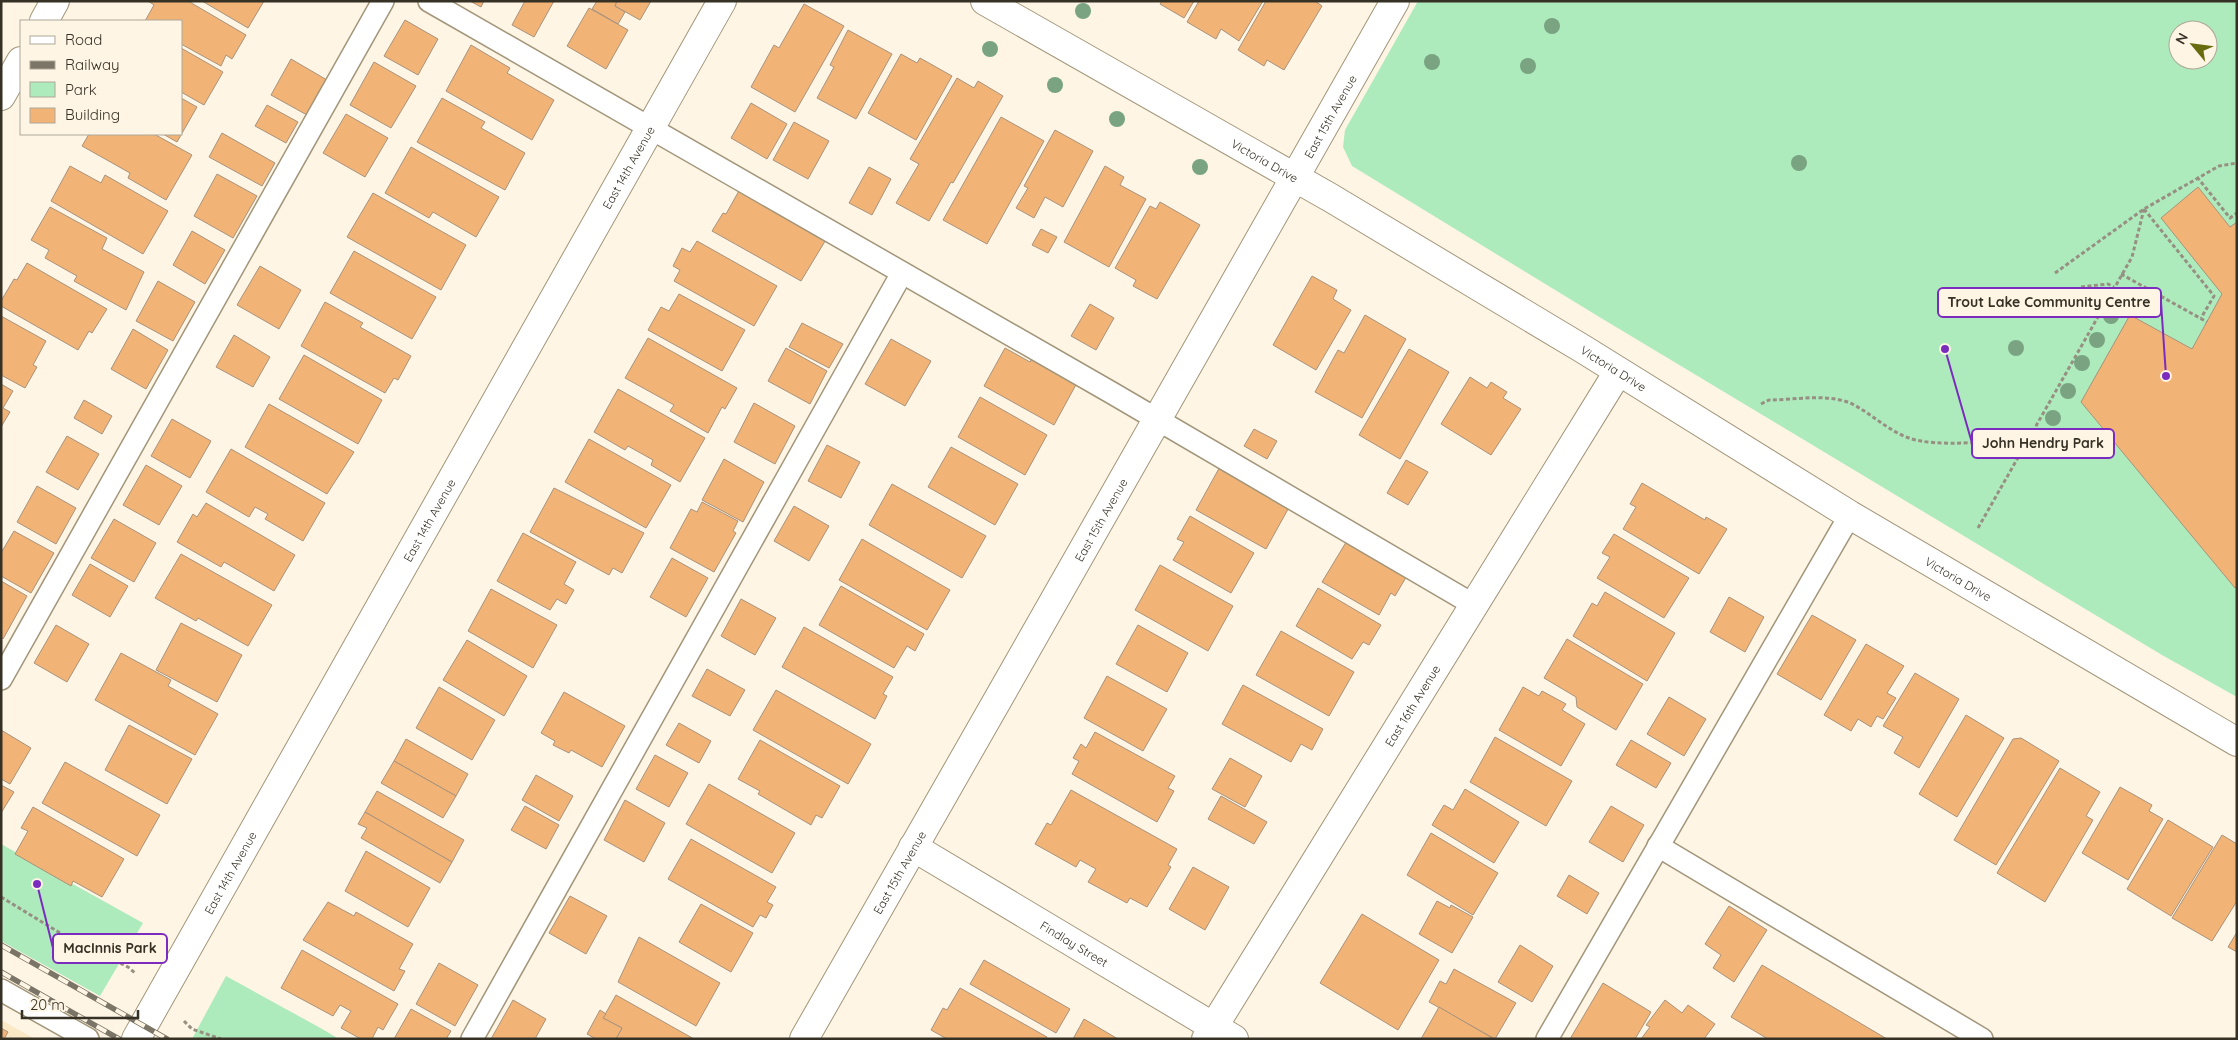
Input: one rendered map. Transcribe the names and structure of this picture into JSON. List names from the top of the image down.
{
  "streets": {
    "street": [
      "East 15th Avenue",
      "Victoria Drive",
      "East 14th Avenue",
      "East 16th Avenue",
      "Findlay Street"
    ]
  },
  "crossings": [
    ["East 15th Avenue", "Victoria Drive"],
    ["East 15th Avenue", "Findlay Street"],
    ["Victoria Drive", "East 16th Avenue"],
    ["East 16th Avenue", "Findlay Street"]
  ],
  "places": ["John Hendry Park", "Trout Lake Community Centre", "MacInnis Park"],
  "legend": [
    "Road",
    "Railway",
    "Park",
    "Building"
  ],
  "scale_bar": "20 m",
  "north": "top left"
}
